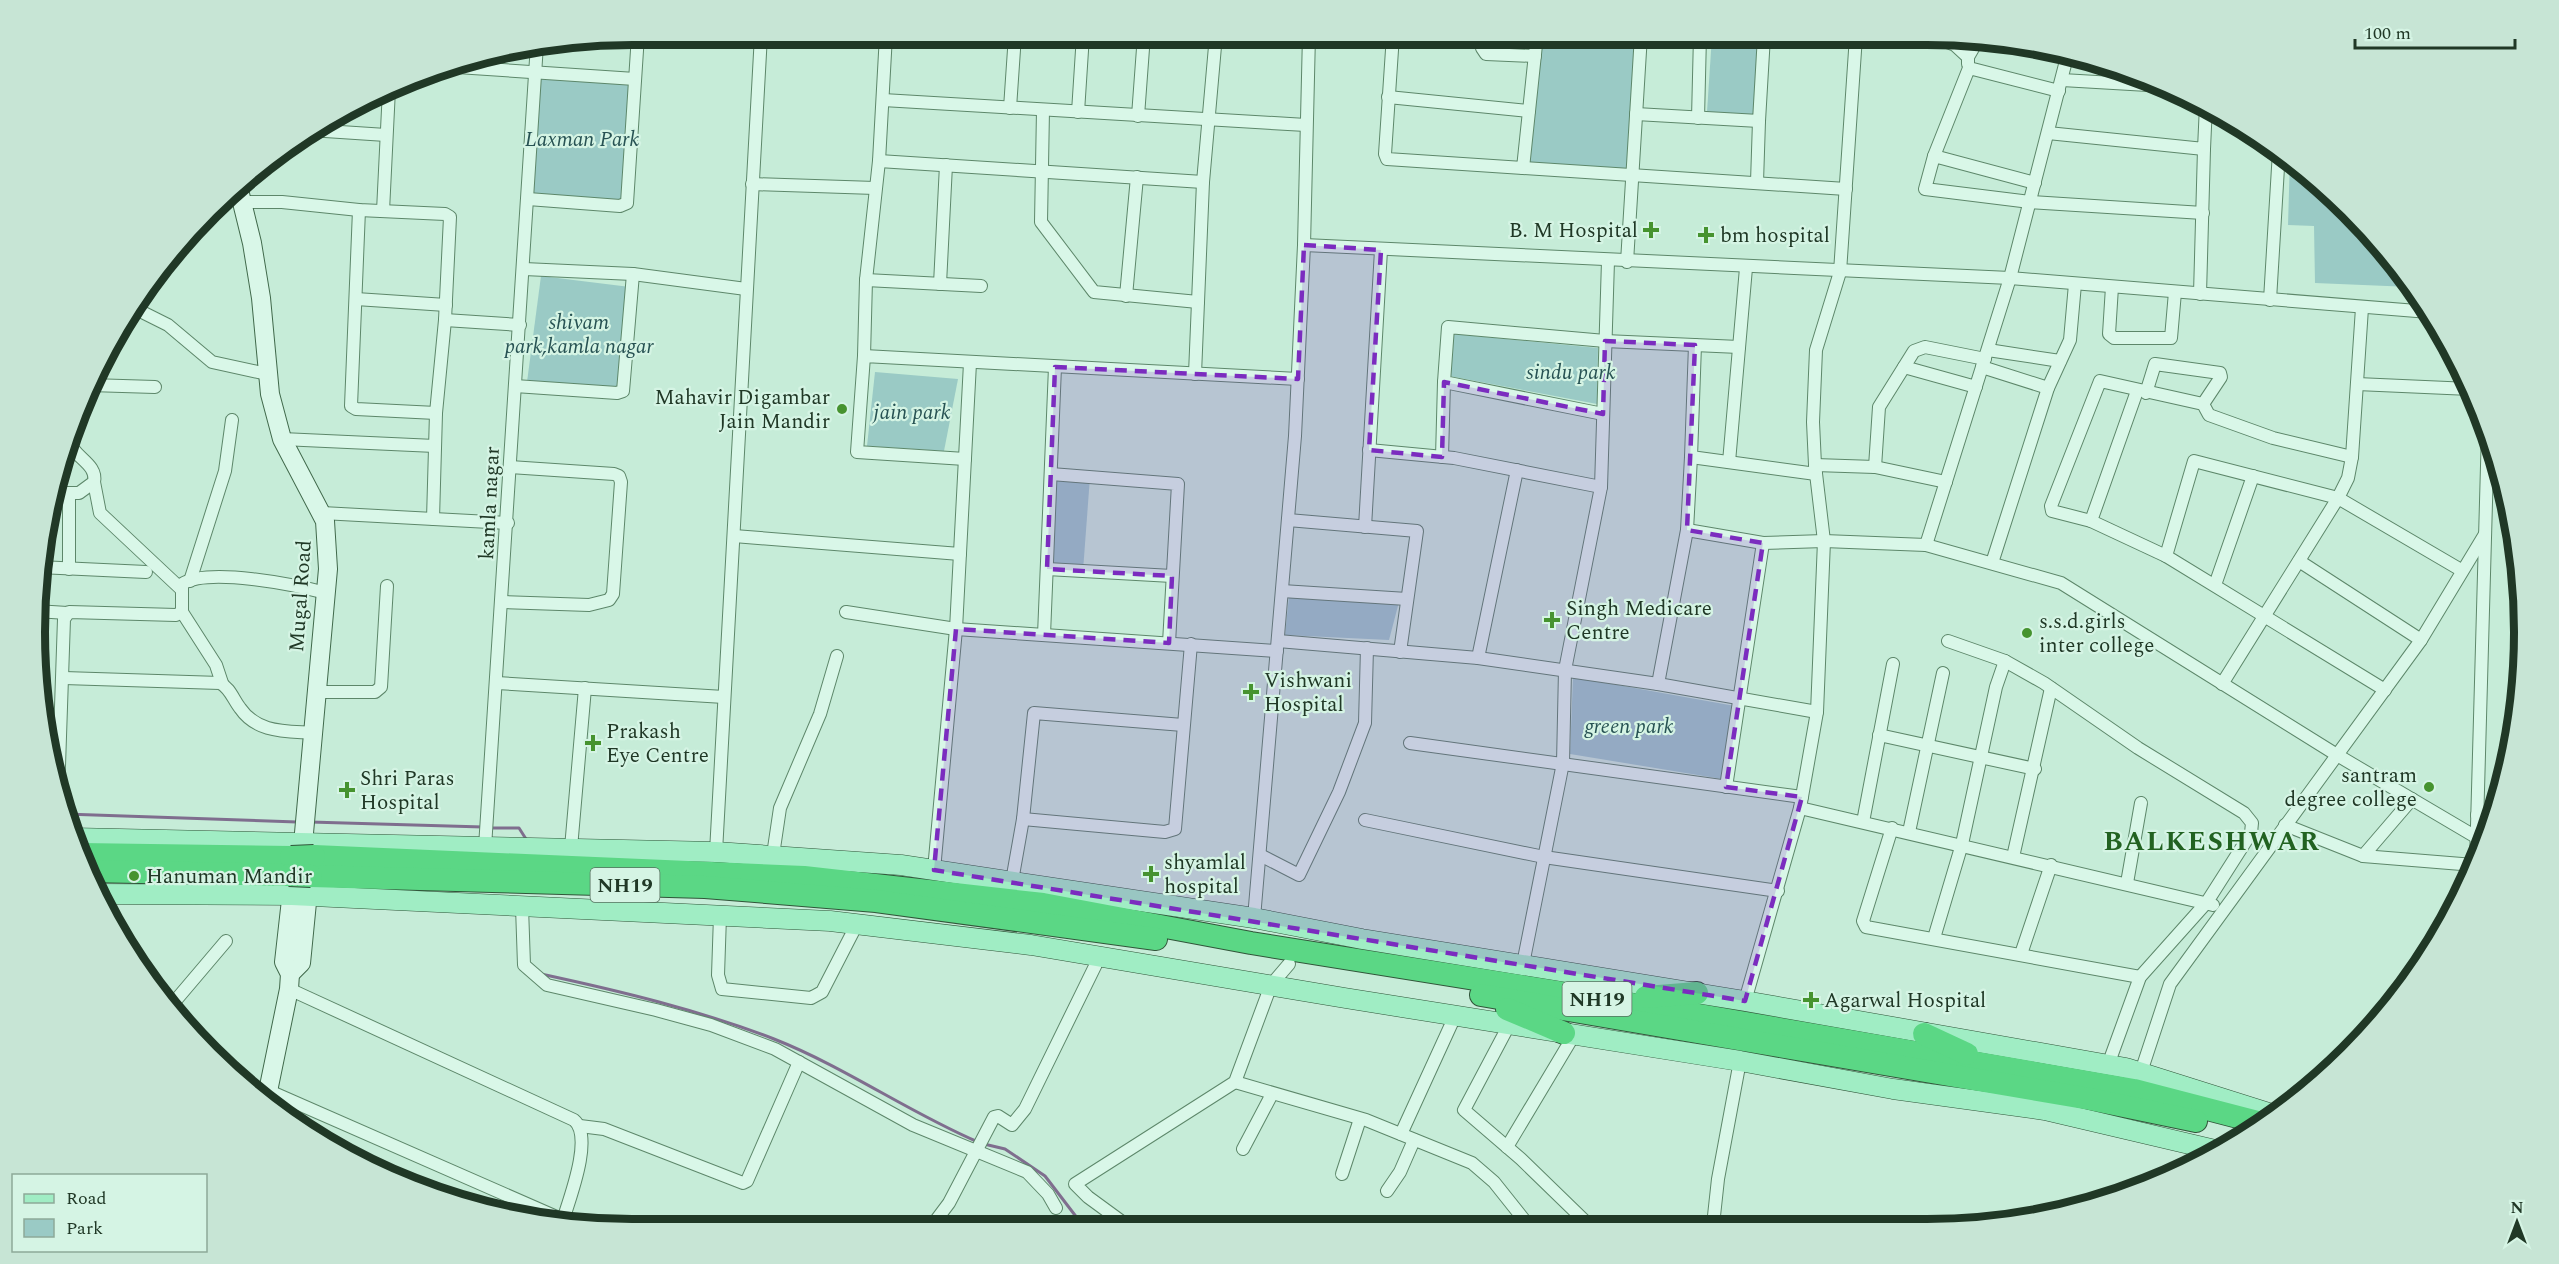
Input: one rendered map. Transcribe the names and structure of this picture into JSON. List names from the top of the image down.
{
  "streets": {
    "highway": ["NH19"],
    "street": ["kamla nagar", "Mugal Road"]
  },
  "districts": ["BALKESHWAR"],
  "parks": [
    "Laxman Park",
    "shivam park,kamla nagar",
    "sindu park",
    "jain park",
    "green park"
  ],
  "places": {
    "health": [
      "B. M Hospital",
      "bm hospital",
      "Singh Medicare Centre",
      "Vishwani Hospital",
      "Prakash Eye Centre",
      "Shri Paras Hospital",
      "shyamlal hospital",
      "Agarwal Hospital"
    ],
    "other": [
      "Mahavir Digambar Jain Mandir",
      "s.s.d.girls inter college",
      "santram degree college",
      "Hanuman Mandir"
    ]
  },
  "legend": ["Road", "Park"],
  "scale_bar": "100 m",
  "north": "top"
}
